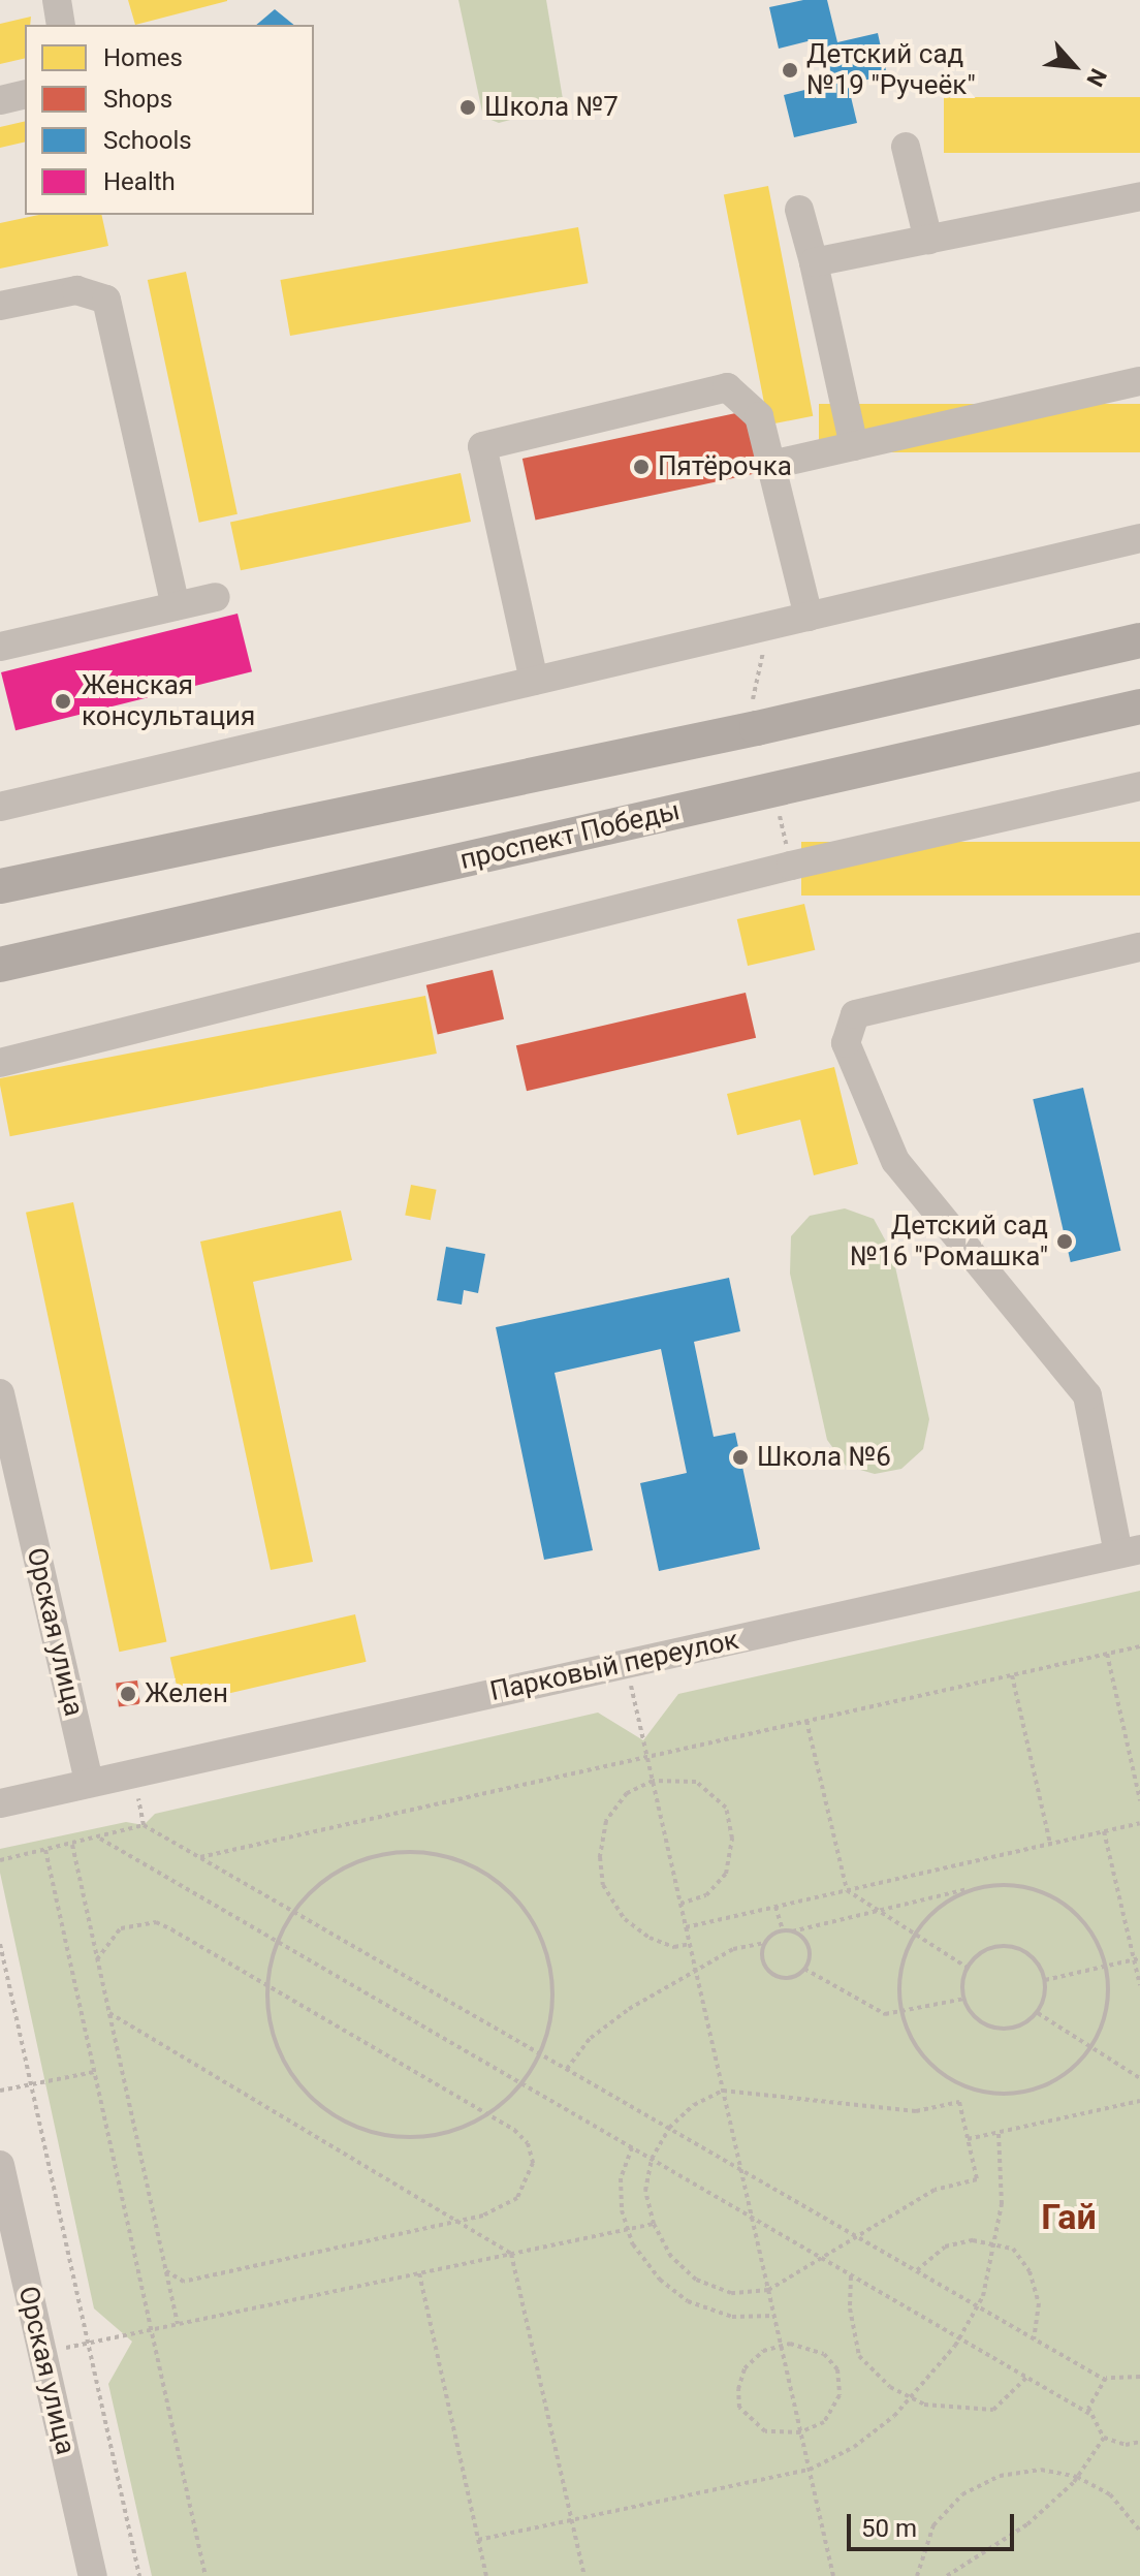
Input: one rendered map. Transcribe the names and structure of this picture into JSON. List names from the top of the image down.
{
  "streets": {
    "main road": ["проспект Победы"],
    "street": ["Орская улица", "Парковый переулок"]
  },
  "crossings": [
    ["Орская улица", "Парковый переулок"]
  ],
  "districts": ["Гай"],
  "places": [
    "Детский сад №19 \"Ручеёк\"",
    "Школа №7",
    "Пятёрочка",
    "Женская консультация",
    "Детский сад №16 \"Ромашка\"",
    "Школа №6",
    "Желен"
  ],
  "legend": [
    "Homes",
    "Shops",
    "Schools",
    "Health"
  ],
  "scale_bar": "50 m",
  "north": "bottom right"
}
